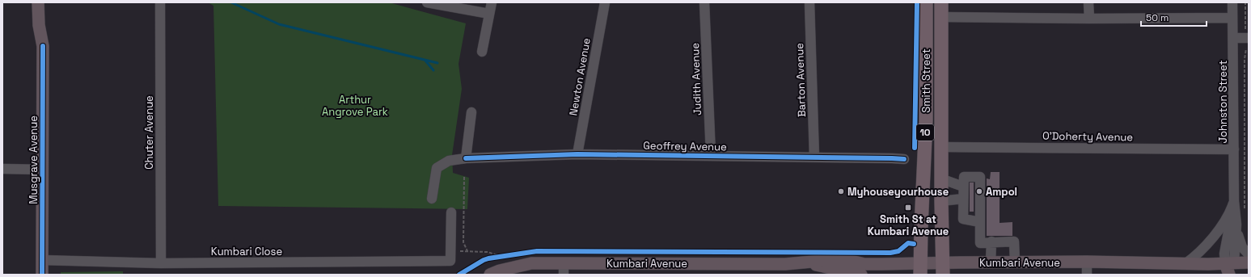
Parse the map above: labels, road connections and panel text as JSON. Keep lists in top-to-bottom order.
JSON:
{
  "streets": {
    "highway": ["Smith Street", "10"],
    "main road": ["Musgrave Avenue", "Kumbari Avenue"],
    "street": [
      "Newton Avenue",
      "Judith Avenue",
      "Barton Avenue",
      "Johnston Street",
      "Chuter Avenue",
      "O'Doherty Avenue",
      "Geoffrey Avenue",
      "Kumbari Close"
    ]
  },
  "crossings": [
    ["Newton Avenue", "Geoffrey Avenue"],
    ["Judith Avenue", "Geoffrey Avenue"],
    ["Barton Avenue", "Geoffrey Avenue"],
    ["Smith Street", "O'Doherty Avenue"],
    ["Smith Street", "Kumbari Avenue"],
    ["Johnston Street", "O'Doherty Avenue"],
    ["Johnston Street", "Kumbari Avenue"],
    ["Chuter Avenue", "Kumbari Close"],
    ["Musgrave Avenue", "Kumbari Close"]
  ],
  "parks": ["Arthur Angrove Park"],
  "places": {
    "other": ["Myhouseyourhouse", "Ampol"],
    "transit": ["Smith St at Kumbari Avenue"]
  },
  "scale_bar": "50 m"
}
